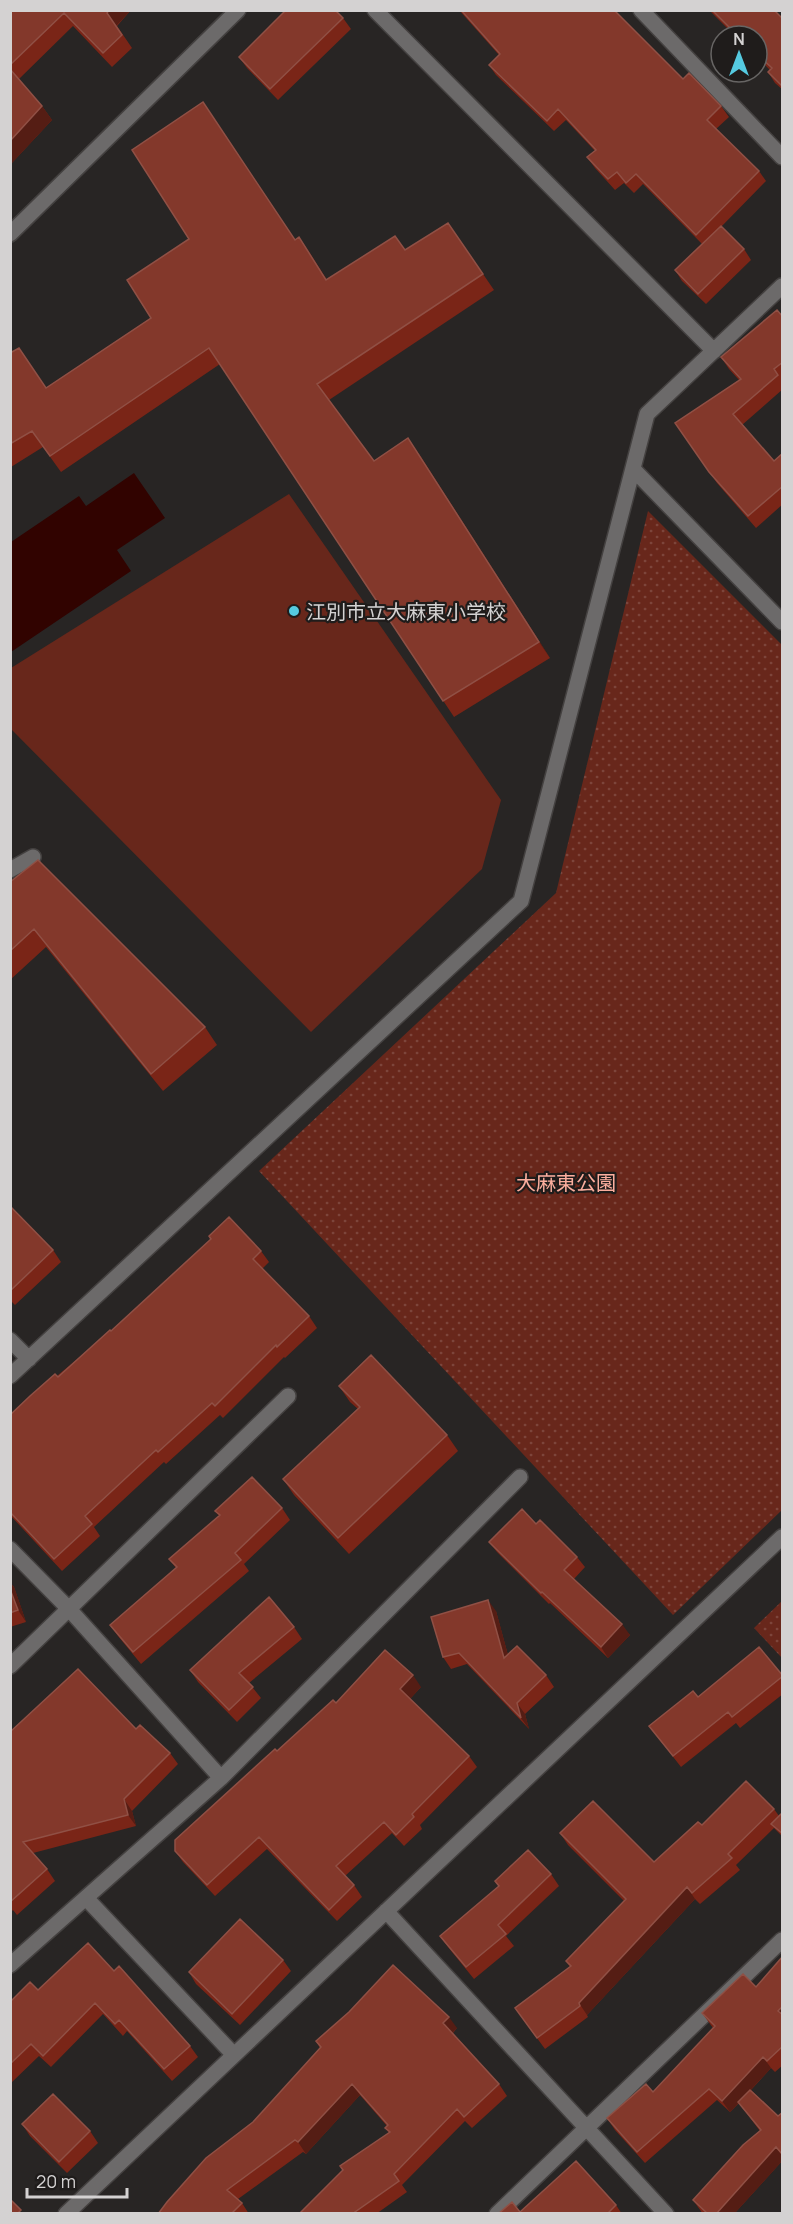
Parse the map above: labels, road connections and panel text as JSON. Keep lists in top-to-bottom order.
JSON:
{
  "parks": ["大麻東公園"],
  "places": ["江別市立大麻東小学校"],
  "scale_bar": "20 m",
  "north": "top"
}
